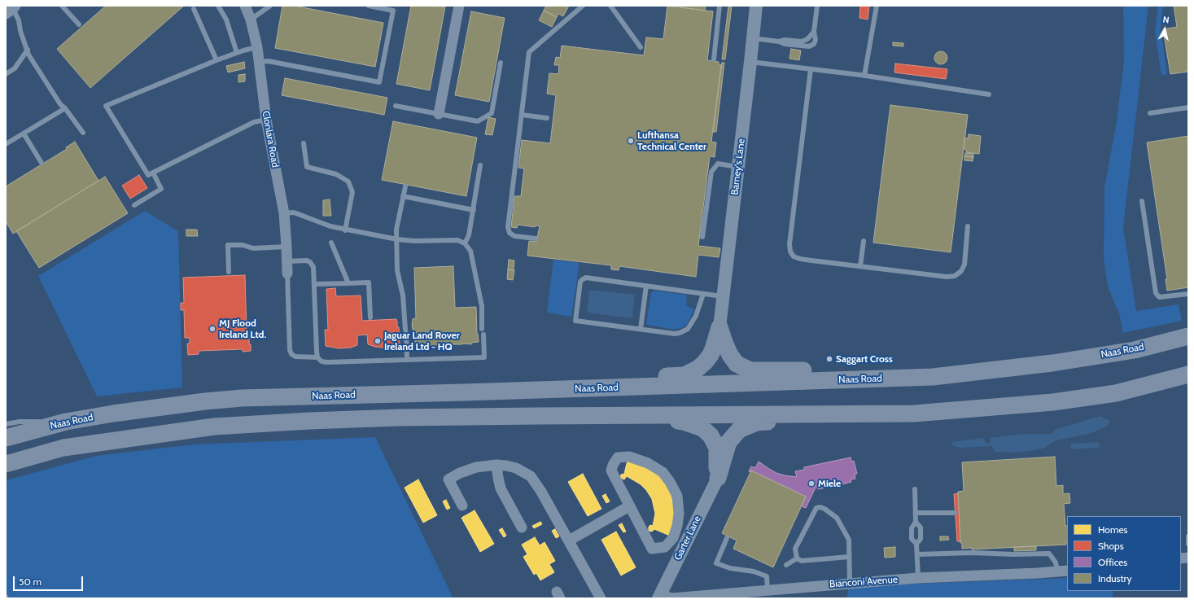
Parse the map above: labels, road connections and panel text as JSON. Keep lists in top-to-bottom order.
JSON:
{
  "streets": {
    "highway": ["Naas Road"],
    "street": [
      "Clonlara Road",
      "Barney's Lane",
      "Garter Lane",
      "Bianconi Avenue"
    ]
  },
  "crossings": [
    ["Garter Lane", "Bianconi Avenue"]
  ],
  "places": [
    "Lufthansa Technical Center",
    "MJ Flood Ireland Ltd.",
    "Jaguar Land Rover Ireland Ltd - HQ",
    "Saggart Cross",
    "Miele"
  ],
  "legend": [
    "Homes",
    "Shops",
    "Offices",
    "Industry"
  ],
  "scale_bar": "50 m",
  "north": "top"
}
